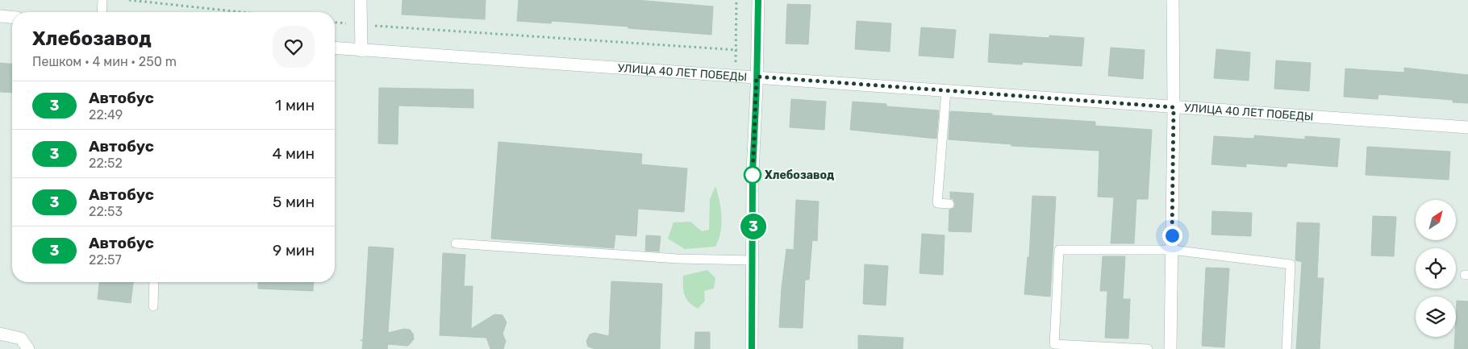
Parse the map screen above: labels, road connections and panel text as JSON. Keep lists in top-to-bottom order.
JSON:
{
  "streets": {
    "street": ["УЛИЦА 40 ЛЕТ ПОБЕДЫ"]
  },
  "places": ["Хлебозавод"],
  "lines": ["bus line 3"],
  "north": "top right",
  "page": {
    "on_map": "3",
    "heading": ["Хлебозавод", "Пешком · 4 мин · 250 m"],
    "list": [
      {
        "mark": "3",
        "name": "Автобус",
        "note": "22:49",
        "value": "1 мин"
      },
      {
        "mark": "3",
        "name": "Автобус",
        "note": "22:52",
        "value": "4 мин"
      },
      {
        "mark": "3",
        "name": "Автобус",
        "note": "22:53",
        "value": "5 мин"
      },
      {
        "mark": "3",
        "name": "Автобус",
        "note": "22:57",
        "value": "9 мин"
      }
    ]
  }
}
